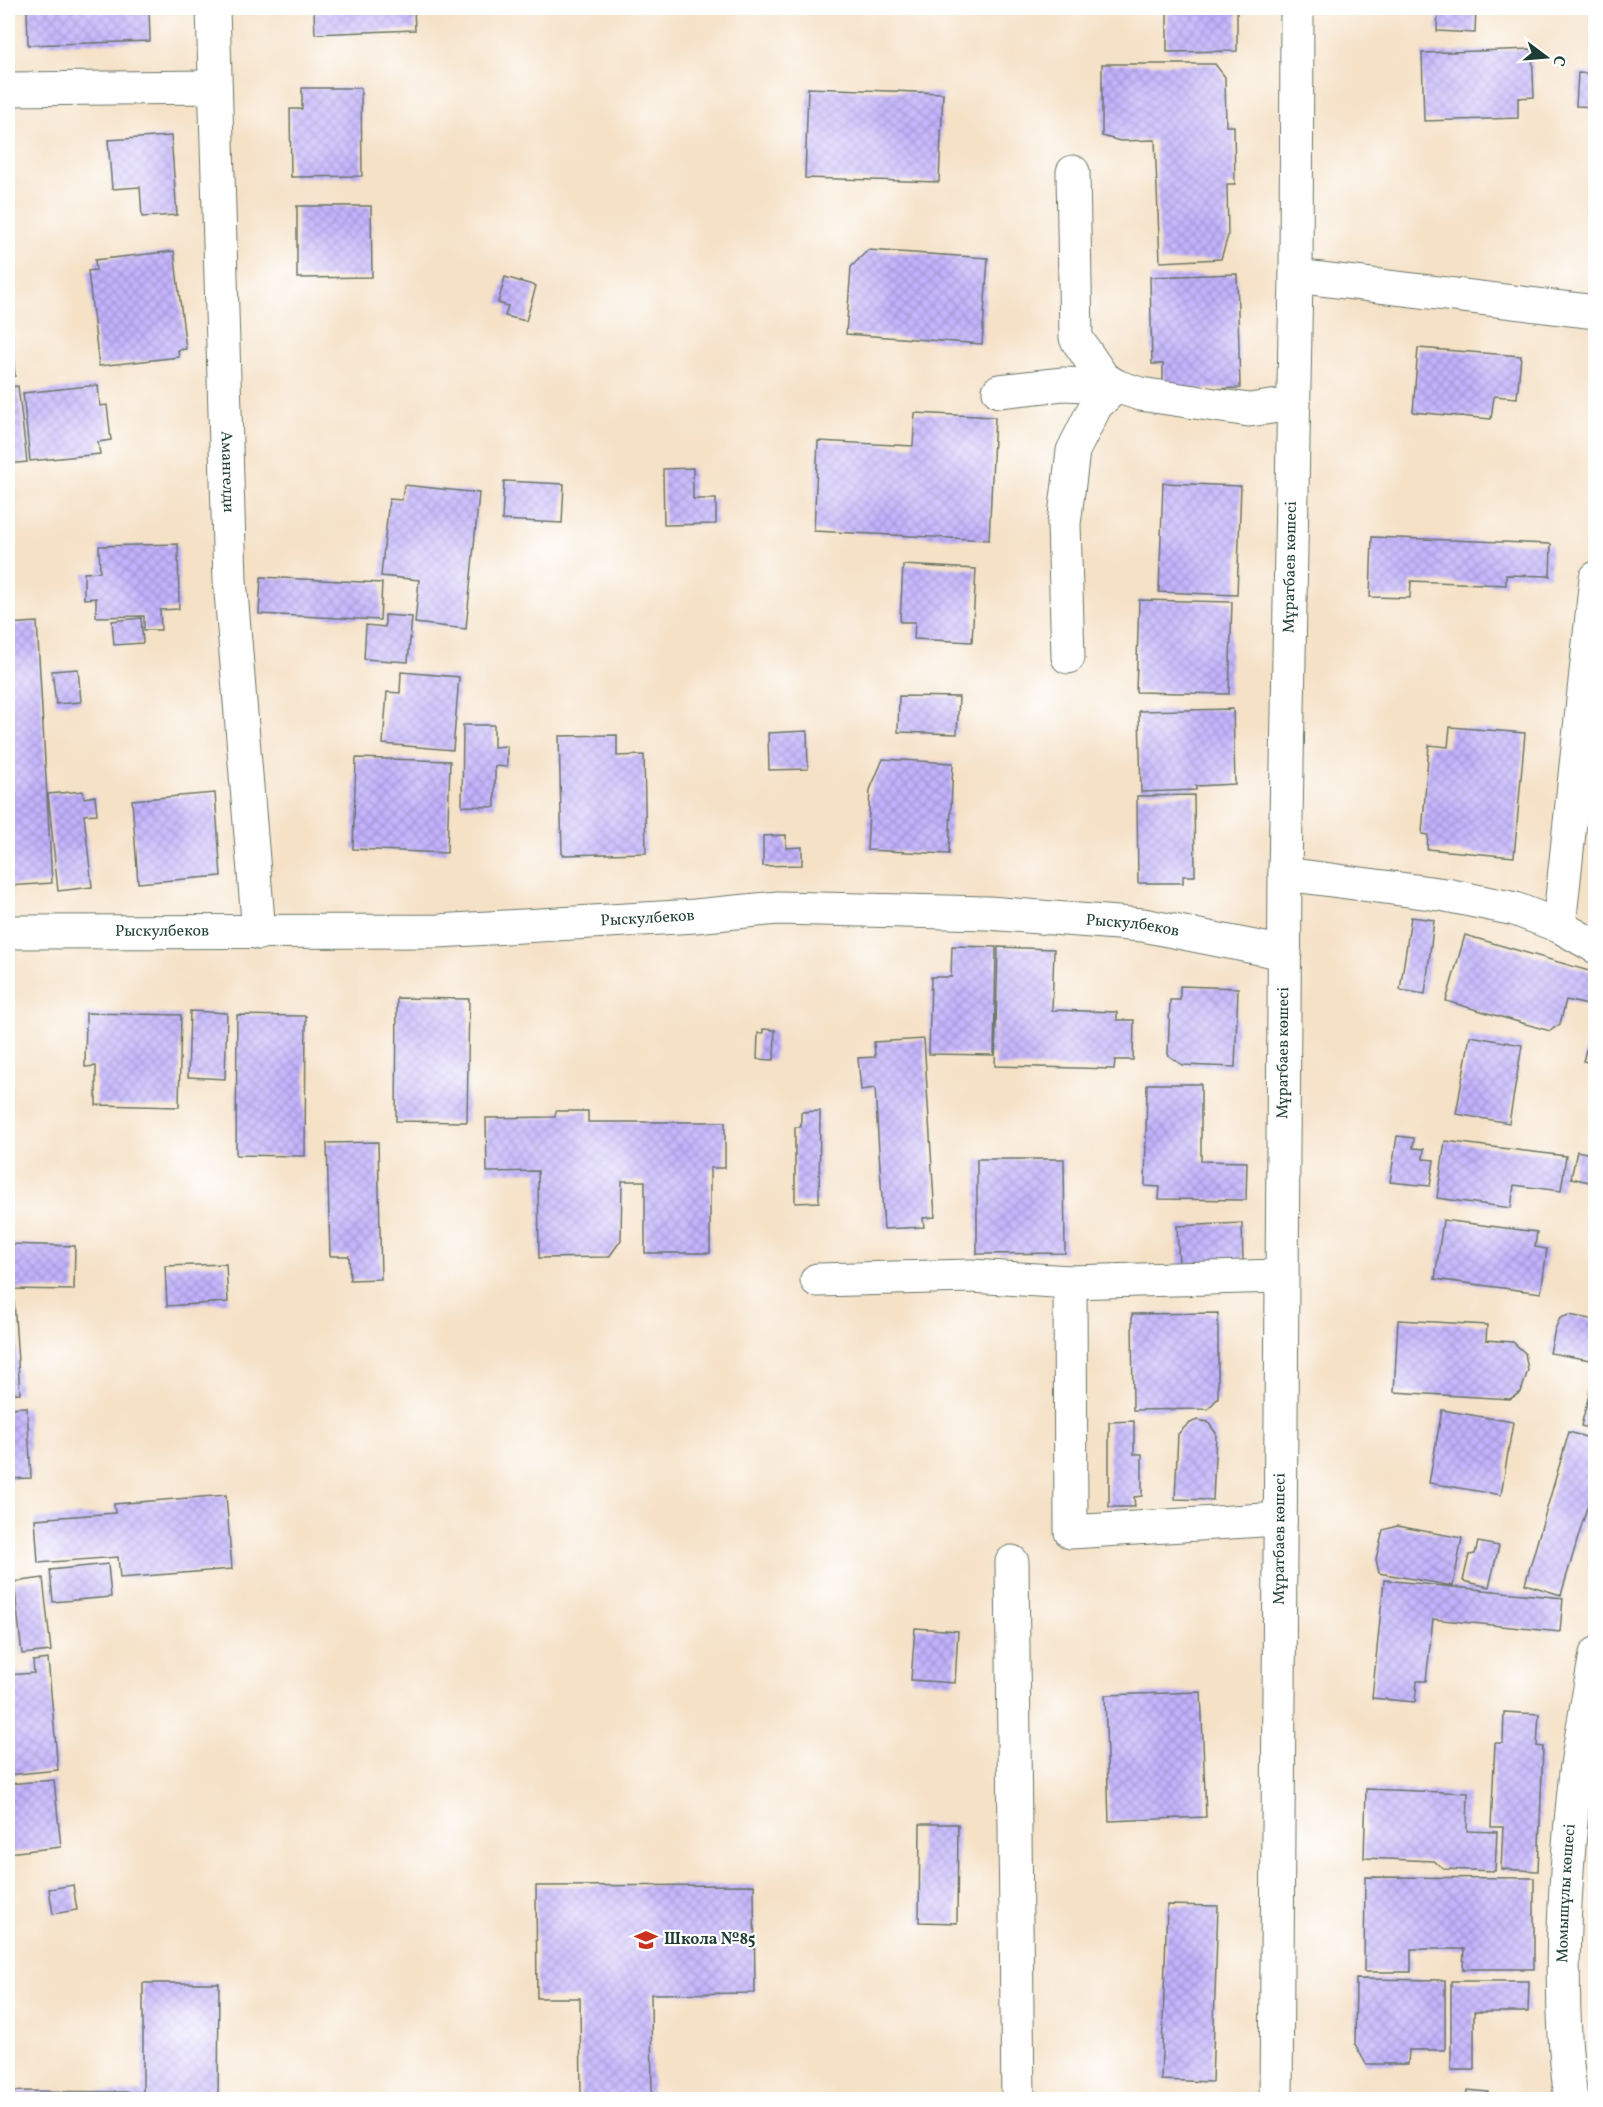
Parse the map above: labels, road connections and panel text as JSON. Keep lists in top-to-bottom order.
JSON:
{
  "streets": {
    "street": [
      "Амангелди",
      "Мұратбаев көшесі",
      "Рыскулбеков",
      "Момышұлы көшесі"
    ]
  },
  "crossings": [
    ["Амангелди", "Рыскулбеков"],
    ["Мұратбаев көшесі", "Рыскулбеков"]
  ],
  "places": {
    "school or university": ["Школа №85"]
  },
  "north": "right"
}
